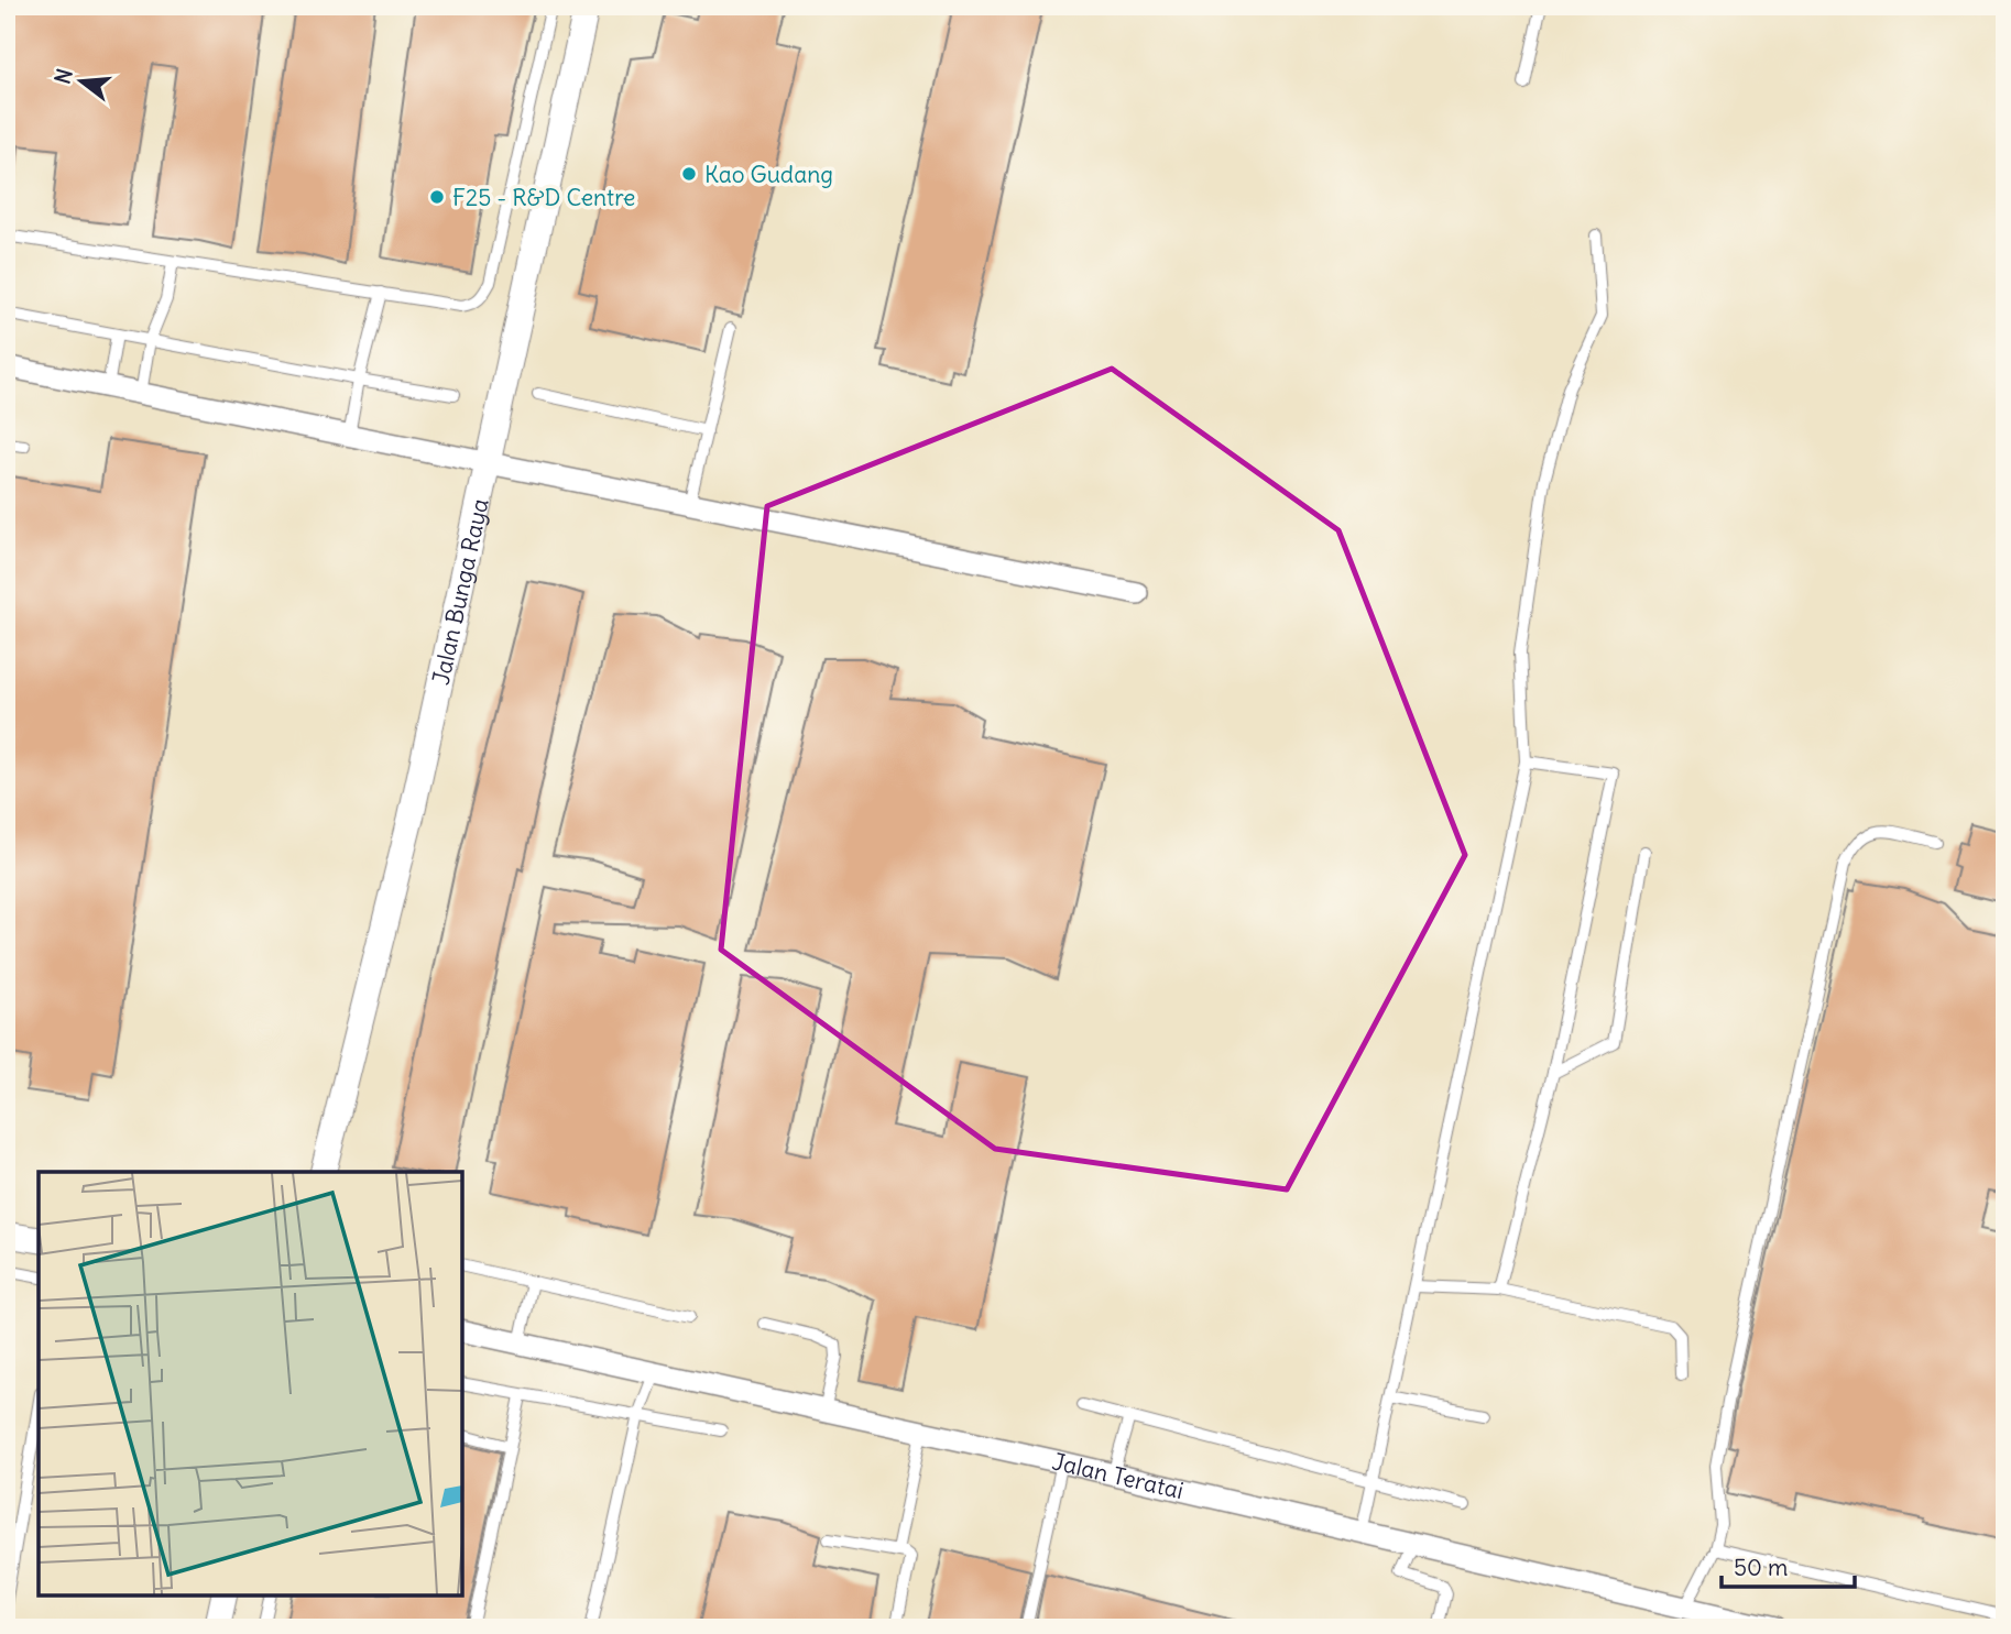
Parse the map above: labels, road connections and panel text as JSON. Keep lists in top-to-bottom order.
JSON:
{
  "streets": {
    "street": ["Jalan Bunga Raya", "Jalan Teratai"]
  },
  "places": ["Kao Gudang", "F25 - R&D Centre"],
  "scale_bar": "50 m",
  "north": "left"
}
